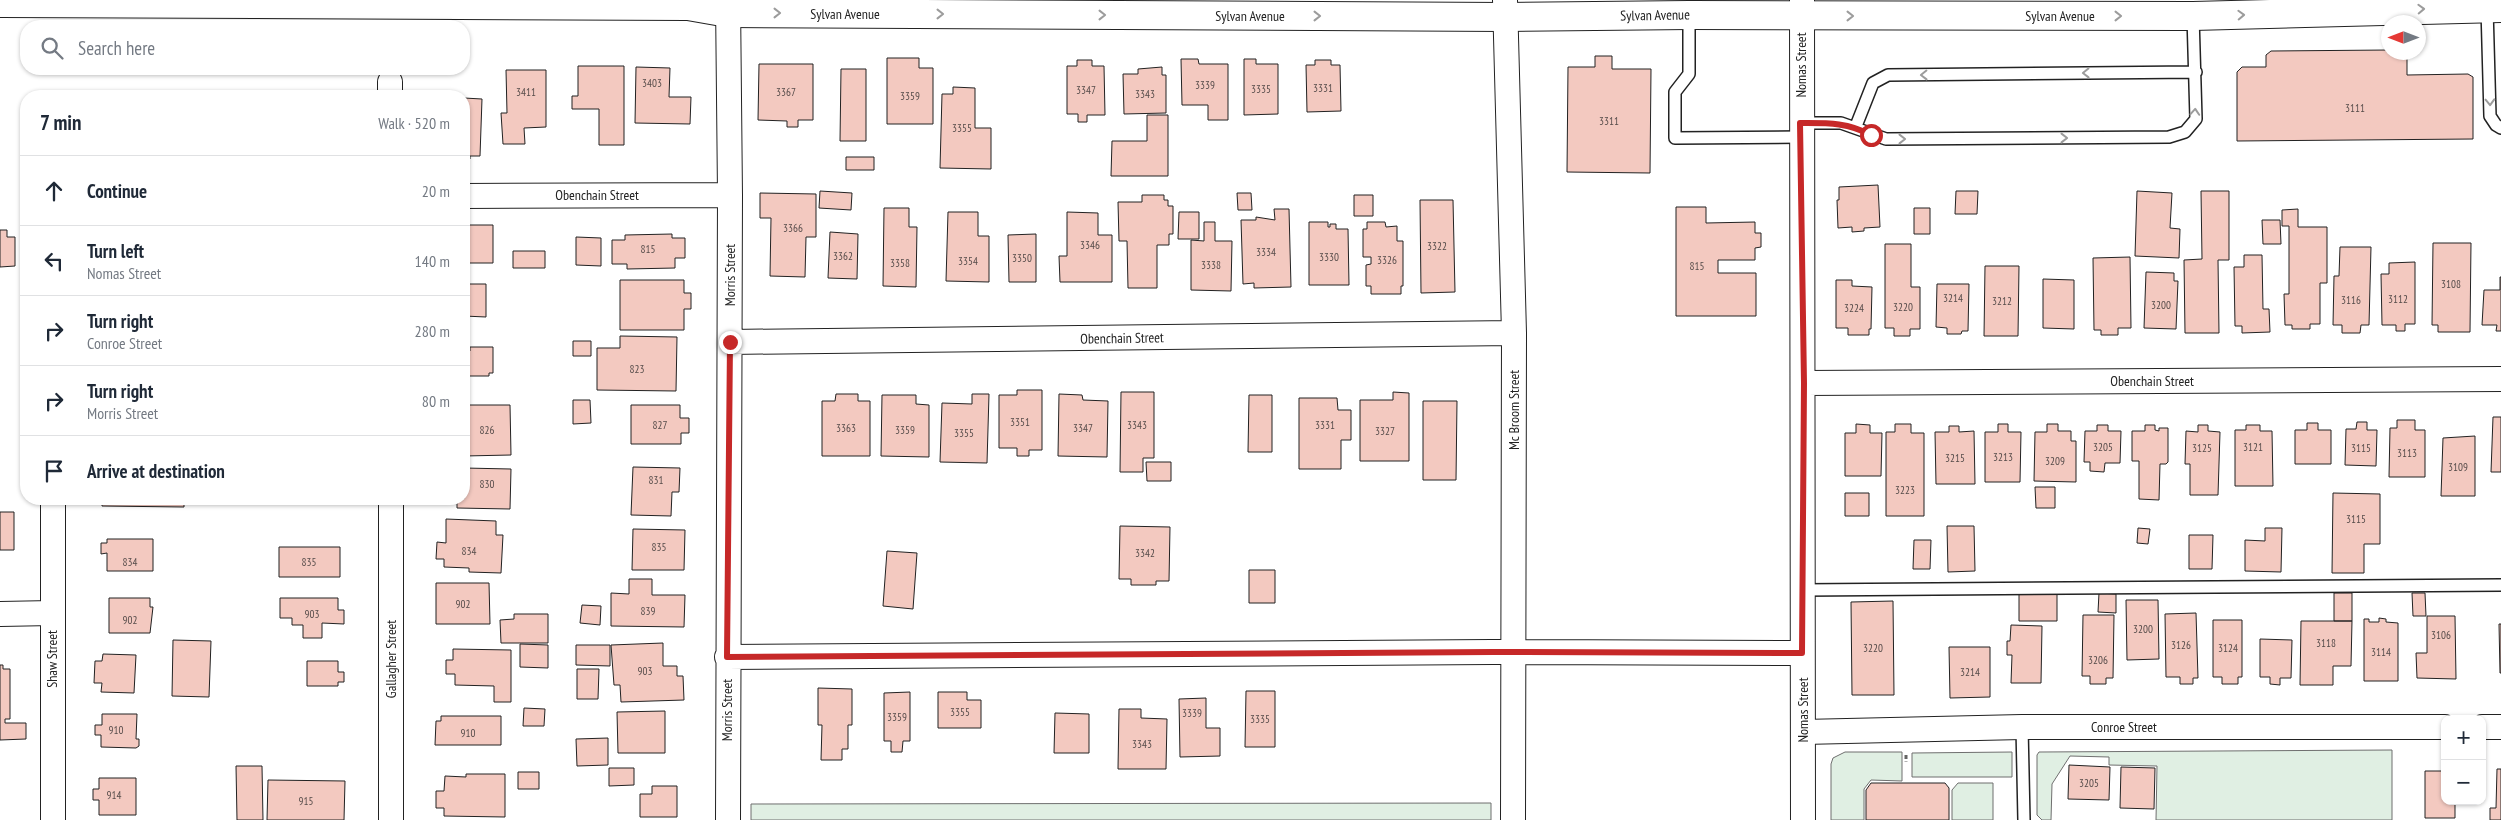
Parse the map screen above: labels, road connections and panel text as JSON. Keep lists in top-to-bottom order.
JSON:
{
  "streets": {
    "main road": ["Sylvan Avenue"],
    "street": [
      "Nomas Street",
      "Obenchain Street",
      "Morris Street",
      "Mc Broom Street",
      "Shaw Street",
      "Gallagher Street",
      "Conroe Street"
    ]
  },
  "crossings": [
    ["Sylvan Avenue", "Nomas Street"],
    ["Sylvan Avenue", "Morris Street"],
    ["Sylvan Avenue", "Mc Broom Street"],
    ["Nomas Street", "Obenchain Street"],
    ["Nomas Street", "Conroe Street"],
    ["Obenchain Street", "Morris Street"],
    ["Obenchain Street", "Mc Broom Street"]
  ],
  "one_way": ["Sylvan Avenue"],
  "house_numbers": [
    "3403",
    "3339",
    "3331",
    "3335",
    "3347",
    "3411",
    "3367",
    "3343",
    "3359",
    "3111",
    "3311",
    "3355",
    "3366",
    "3346",
    "3322",
    "815",
    "3334",
    "3362",
    "3330",
    "3350",
    "3326",
    "3354",
    "3358",
    "3338",
    "815",
    "3108",
    "3214",
    "3112",
    "3116",
    "3212",
    "3200",
    "3220",
    "3224",
    "823",
    "3351",
    "827",
    "3343",
    "3331",
    "3363",
    "3347",
    "826",
    "3359",
    "3327",
    "3355",
    "3205",
    "3121",
    "3125",
    "3115",
    "3113",
    "3213",
    "3215",
    "3209",
    "3109",
    "831",
    "830",
    "3223",
    "3115",
    "835",
    "834",
    "3342",
    "834",
    "835",
    "902",
    "839",
    "903",
    "902",
    "3200",
    "3106",
    "3118",
    "3126",
    "3220",
    "3124",
    "3114",
    "3206",
    "903",
    "3214",
    "3355",
    "3339",
    "3359",
    "3335",
    "910",
    "910",
    "3343",
    "3205",
    "914",
    "915"
  ],
  "north": "left",
  "page": {
    "search": "Search here",
    "heading": ["7 min", "Walk · 520 m"],
    "list": [
      ["Continue", "20 m"],
      ["Turn left", "Nomas Street", "140 m"],
      ["Turn right", "Conroe Street", "280 m"],
      ["Turn right", "Morris Street", "80 m"],
      "Arrive at destination"
    ],
    "map_buttons": ["+", "−"]
  }
}
